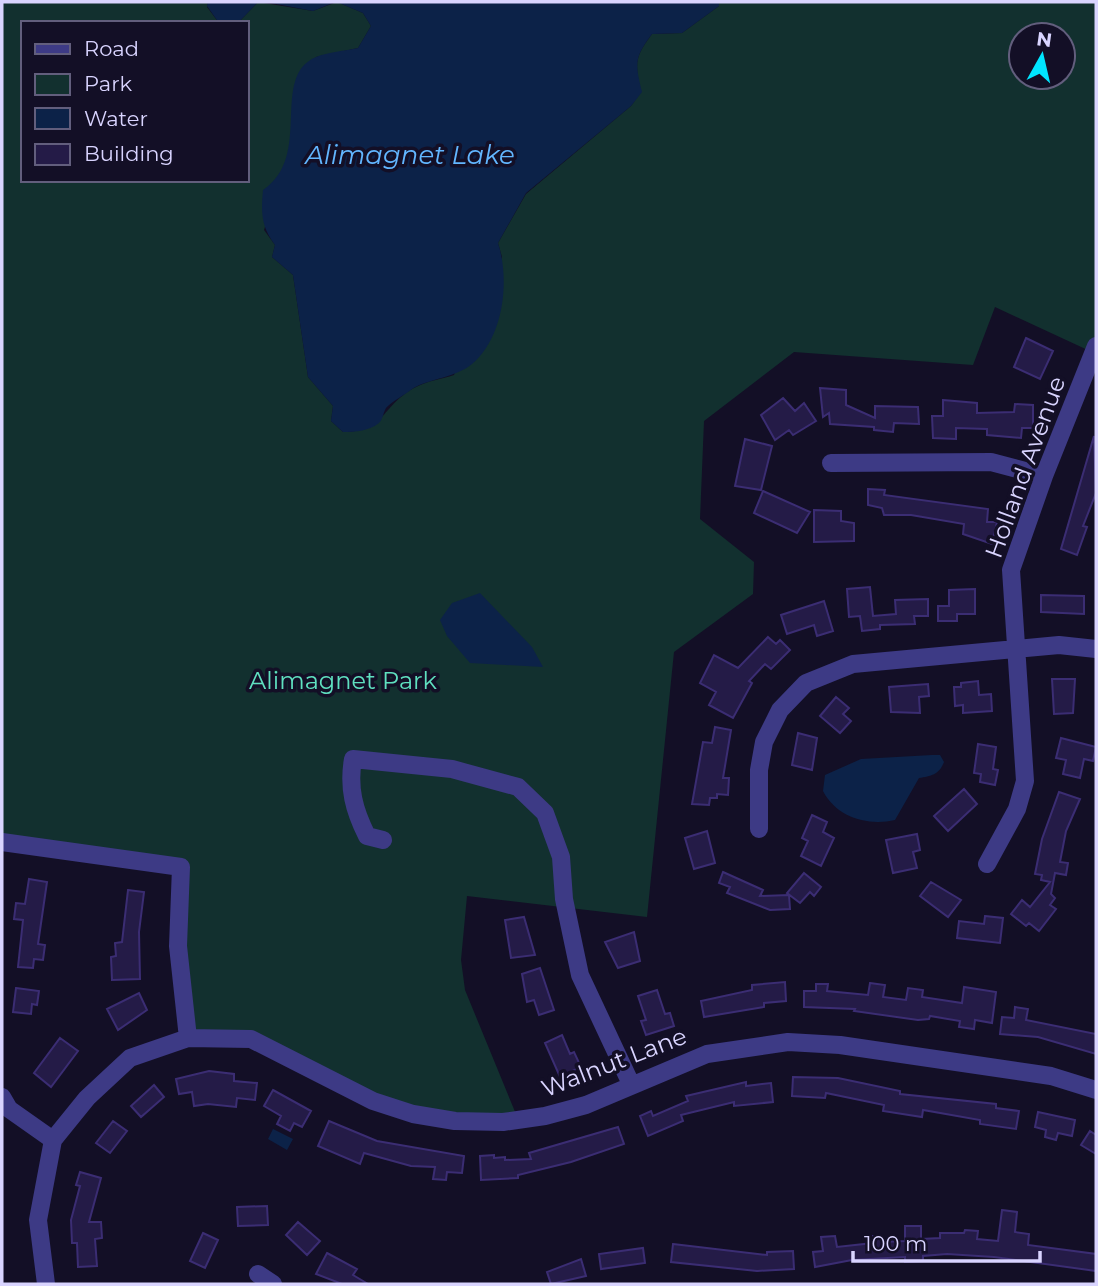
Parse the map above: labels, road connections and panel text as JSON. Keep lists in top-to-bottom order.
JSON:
{
  "streets": {
    "street": ["Holland Avenue", "Walnut Lane"]
  },
  "water": ["Alimagnet Lake"],
  "parks": ["Alimagnet Park"],
  "legend": [
    "Road",
    "Park",
    "Water",
    "Building"
  ],
  "scale_bar": "100 m",
  "north": "top"
}
